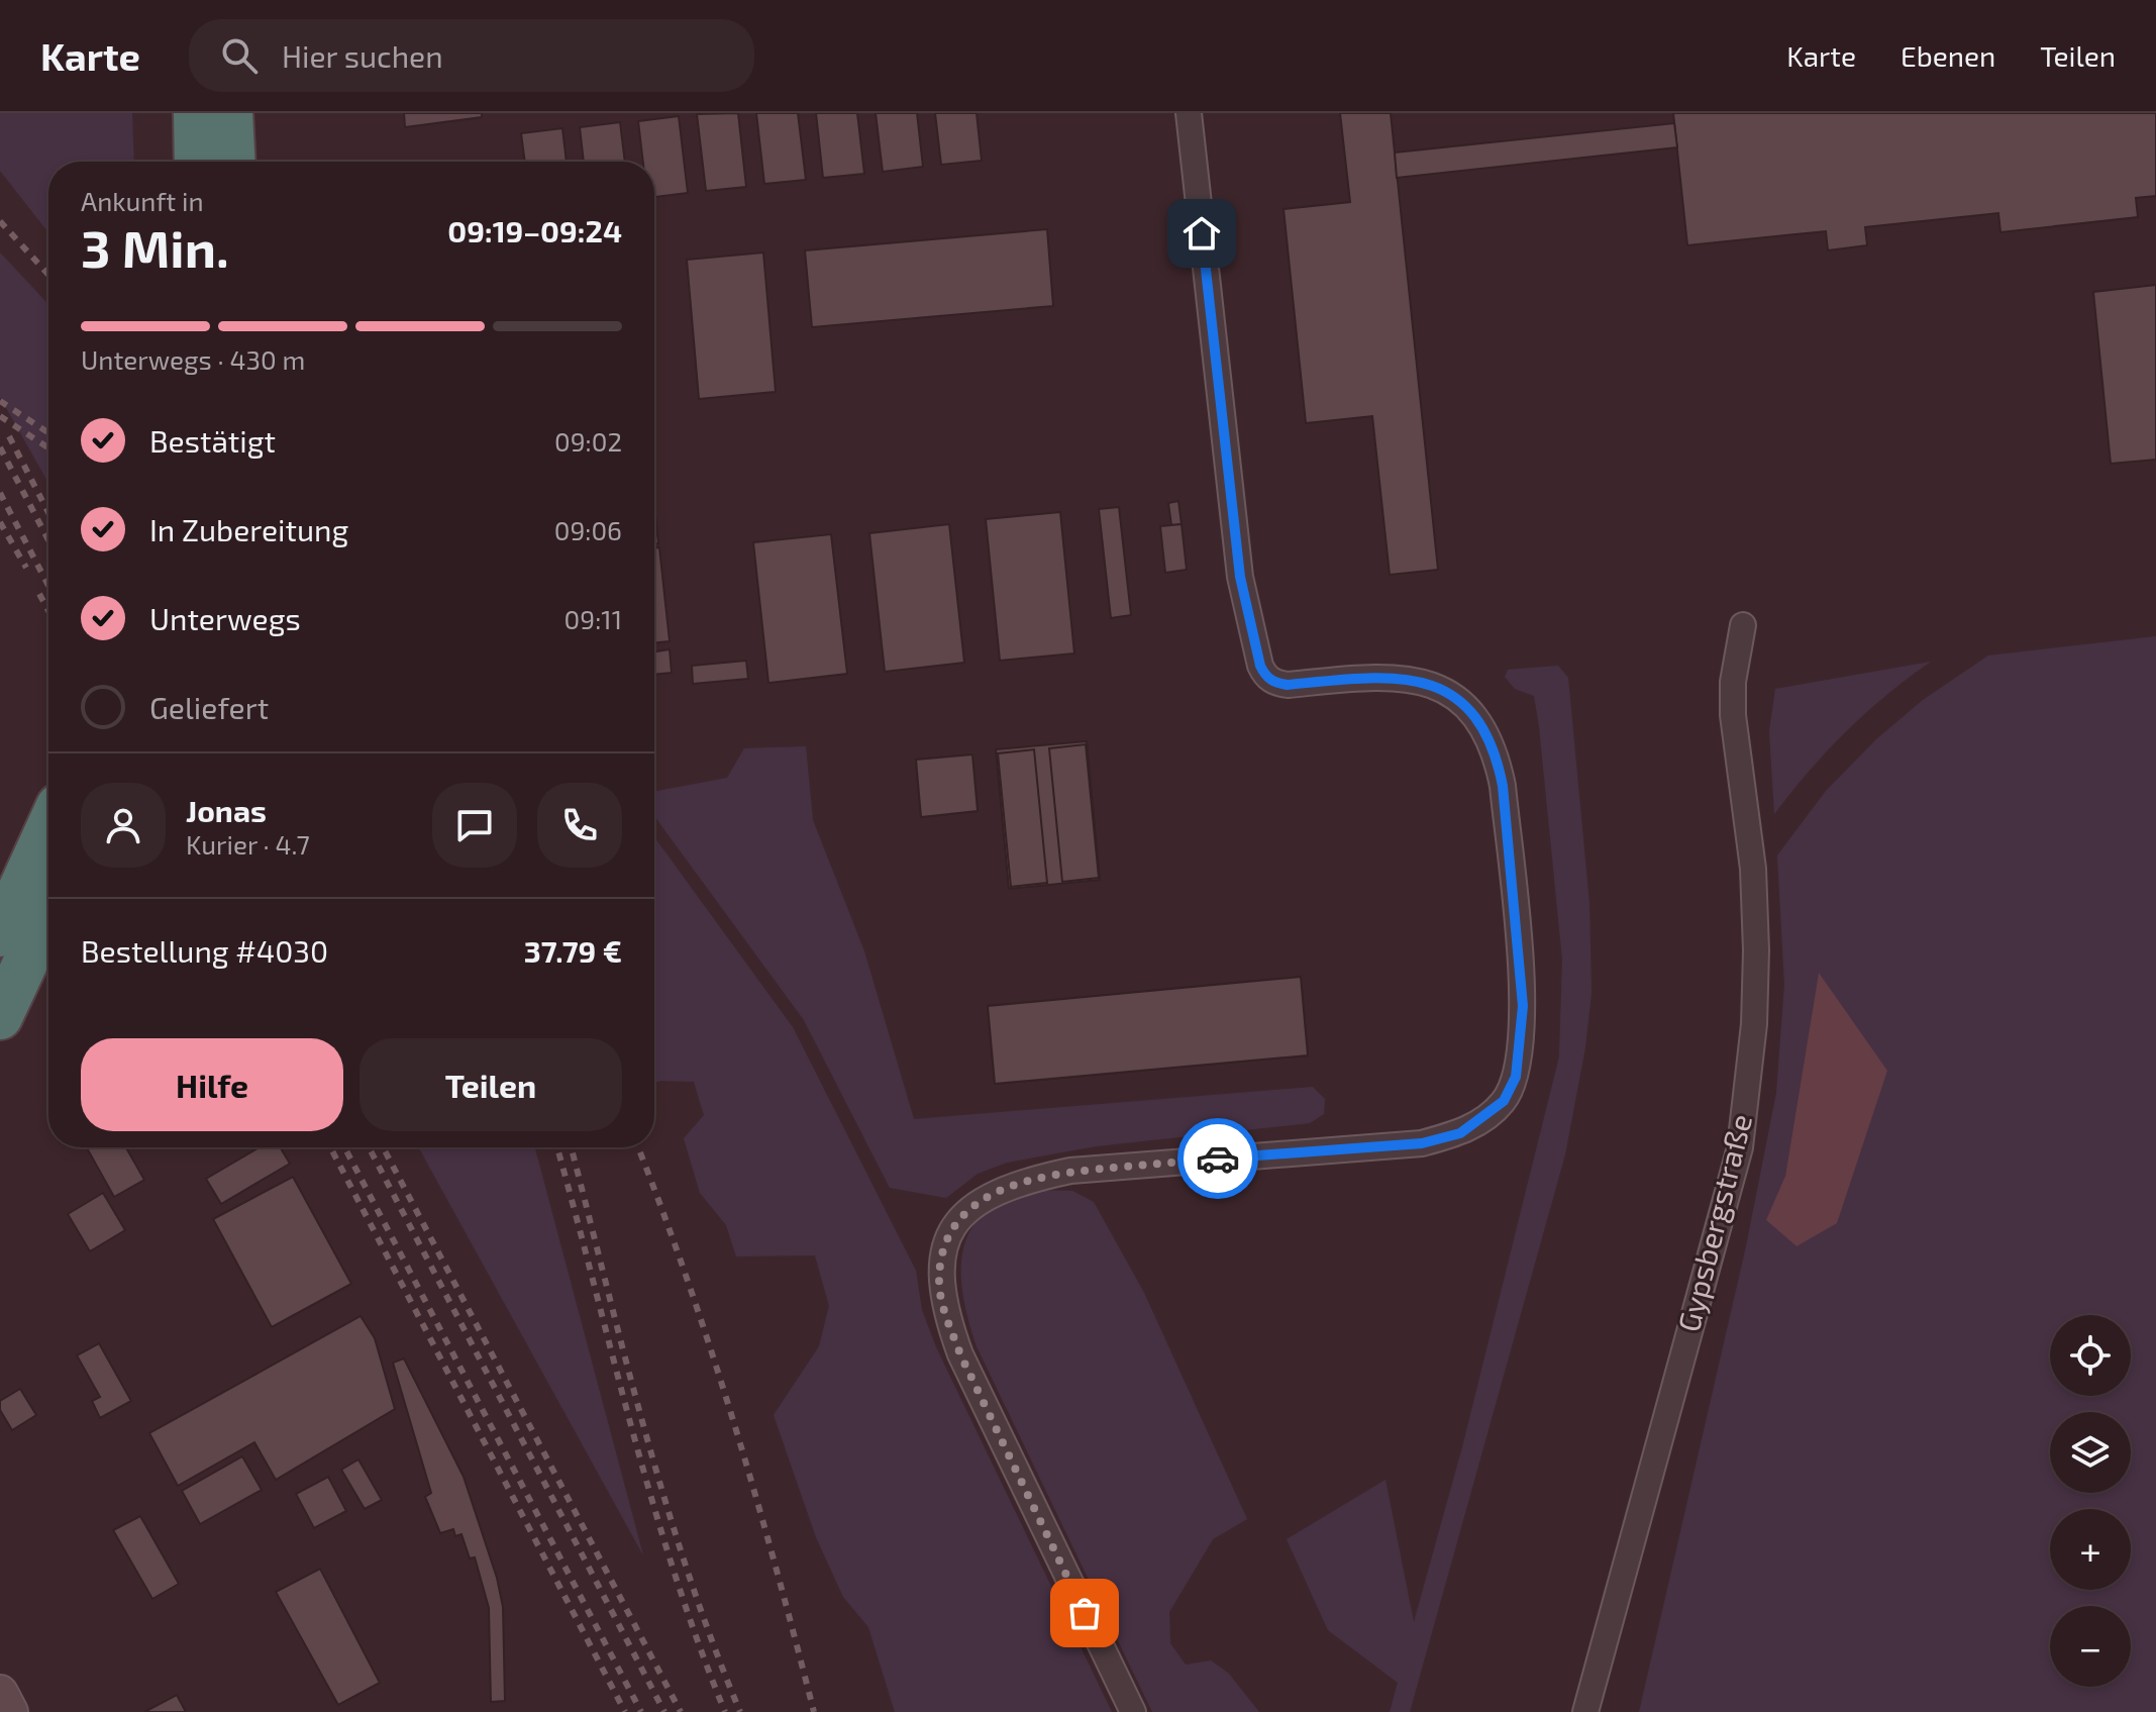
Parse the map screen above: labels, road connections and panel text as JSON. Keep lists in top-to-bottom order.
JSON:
{
  "streets": {
    "street": ["Gypsbergstraße"]
  },
  "page": {
    "header": "Karte",
    "search": "Hier suchen",
    "nav": ["Karte", "Ebenen", "Teilen"],
    "heading": ["3 Min.", "Ankunft in", "09:19–09:24"],
    "panel": [
      "Jonas",
      "Kurier · 4.7",
      "Bestellung #4030",
      "37.79 €"
    ],
    "bar": "Unterwegs · 430 m",
    "list": [
      ["Bestätigt", "09:02"],
      ["In Zubereitung", "09:06"],
      ["Unterwegs", "09:11"],
      "Geliefert"
    ],
    "buttons": ["Hilfe", "Teilen"],
    "map_buttons": ["+", "−"]
  }
}
